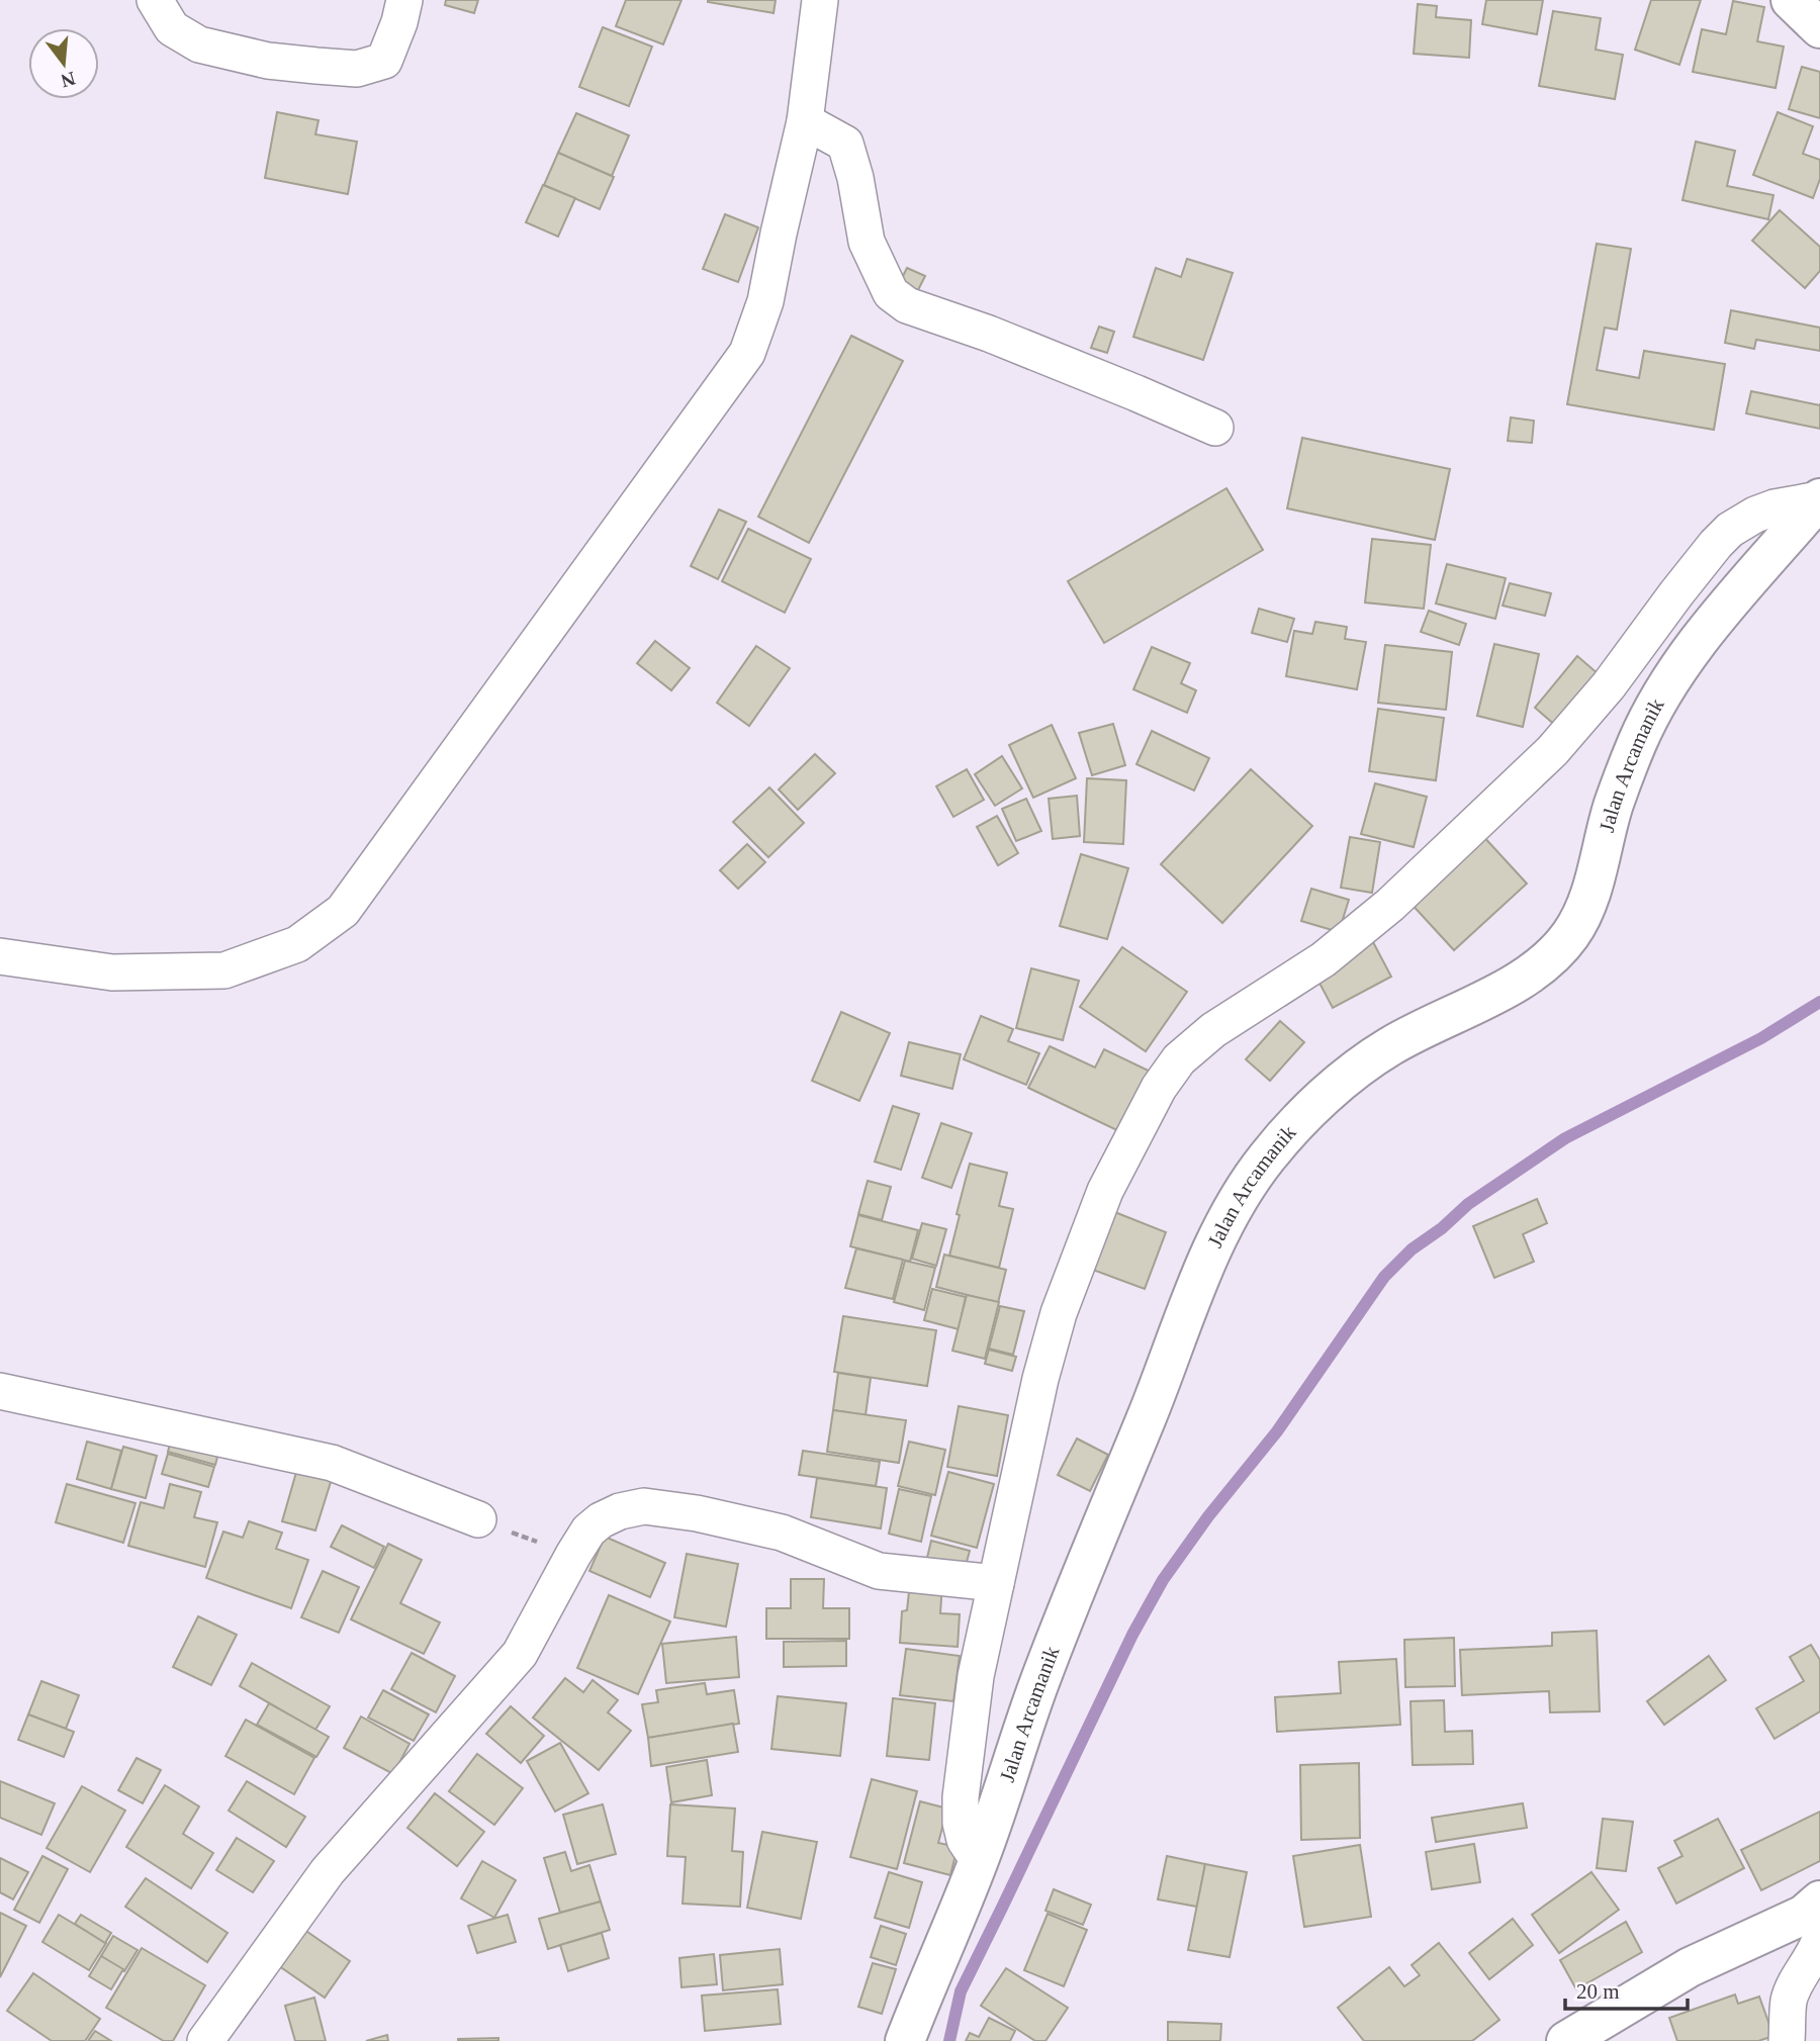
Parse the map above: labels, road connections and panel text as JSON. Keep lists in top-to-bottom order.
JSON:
{
  "streets": {
    "street": ["Jalan Arcamanik"]
  },
  "scale_bar": "20 m",
  "north": "bottom"
}
